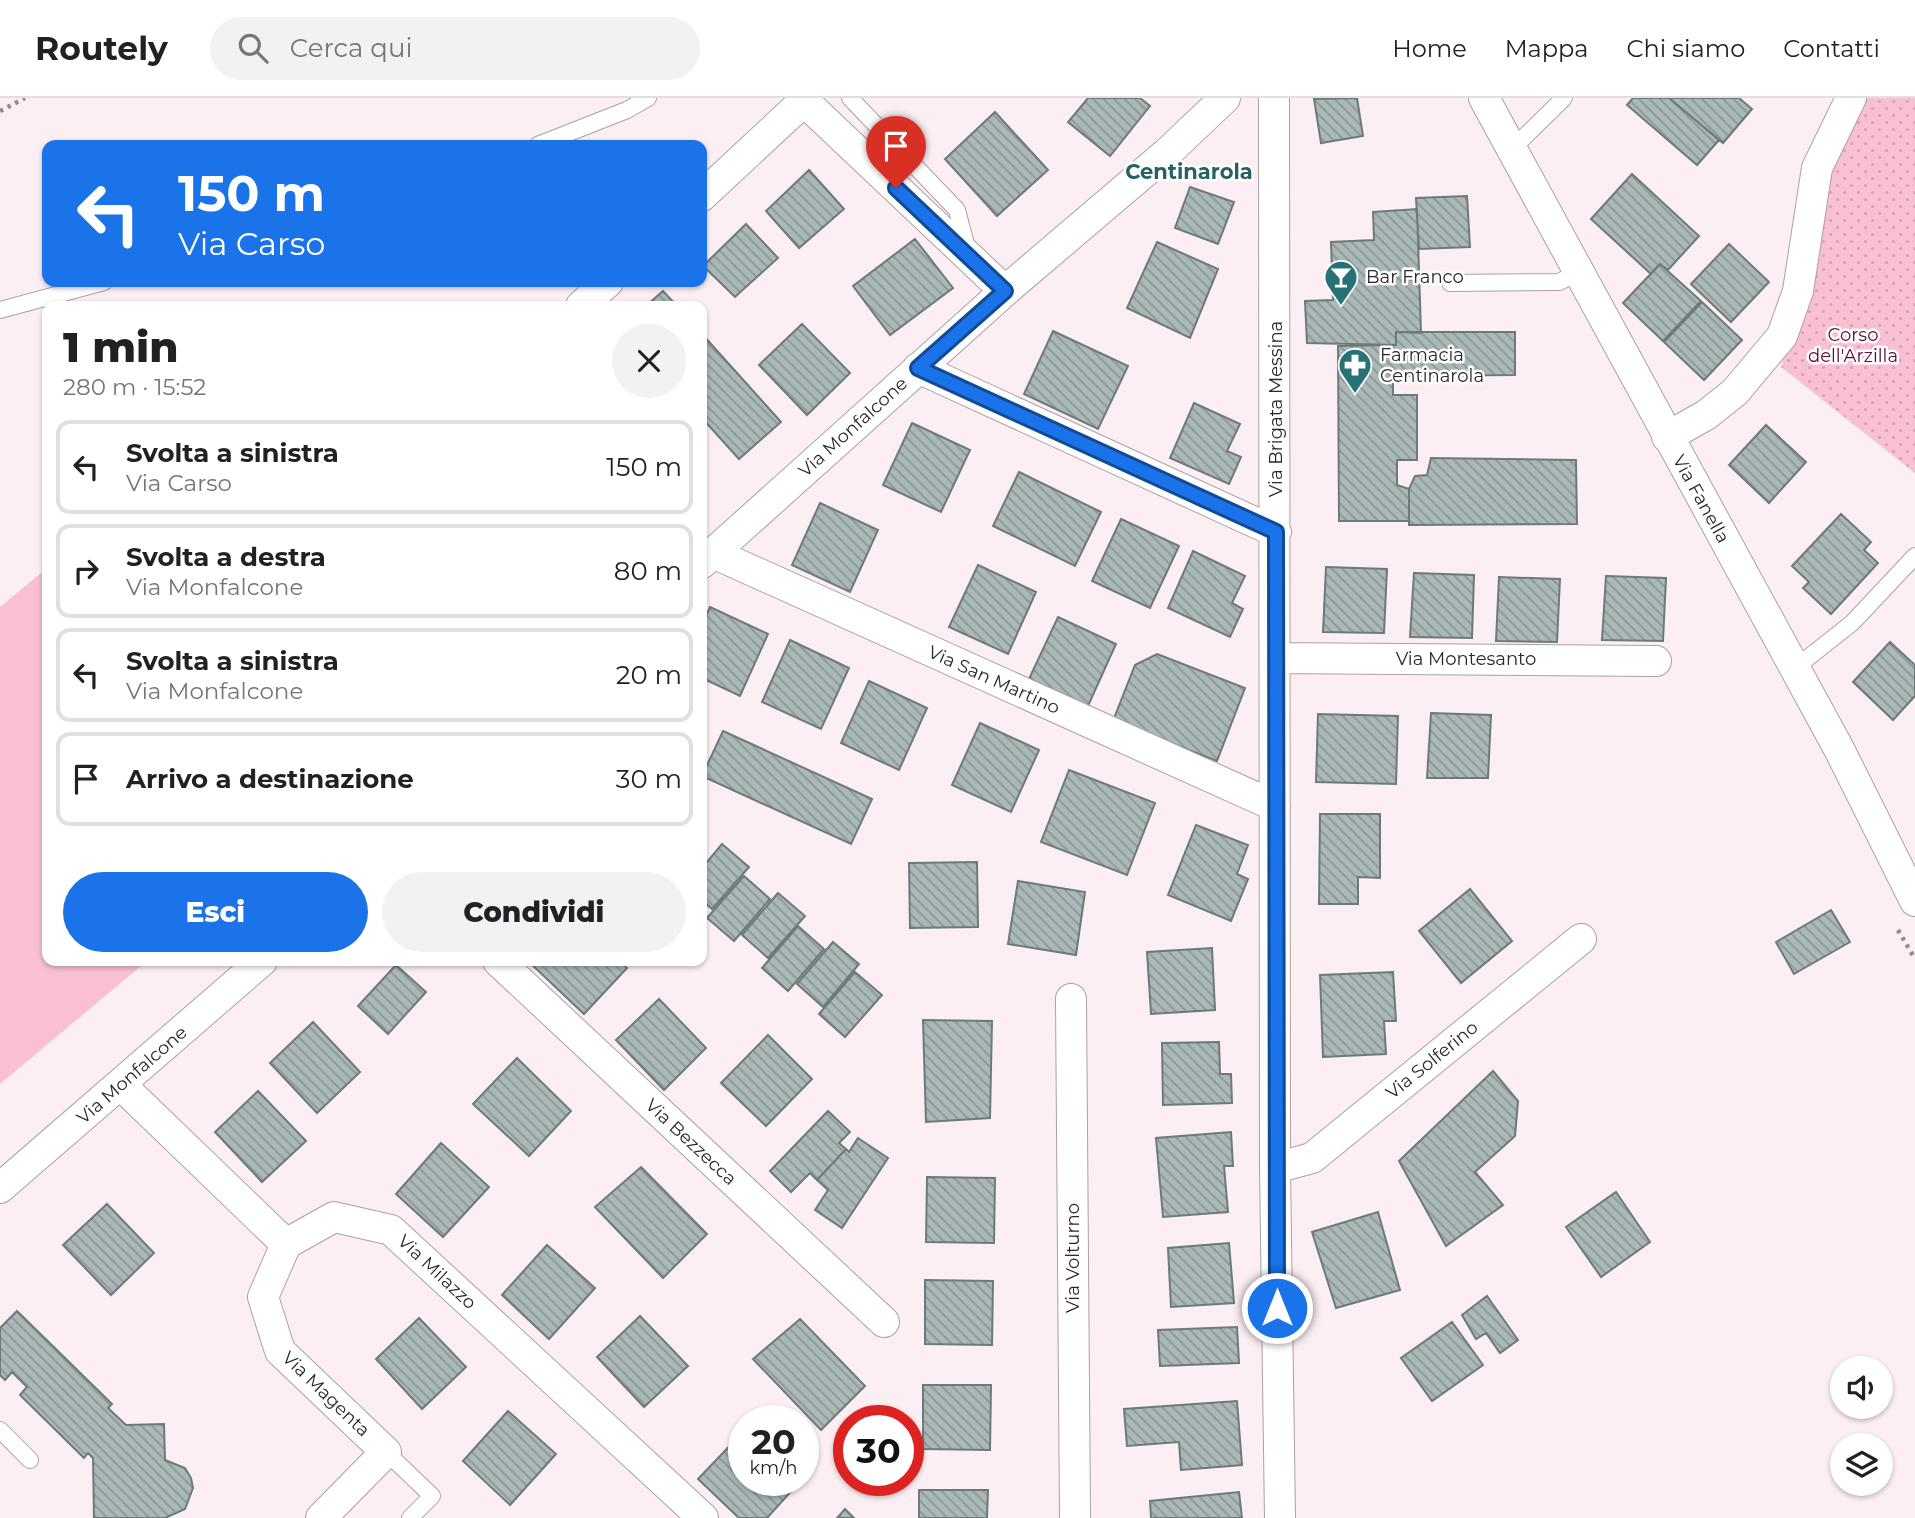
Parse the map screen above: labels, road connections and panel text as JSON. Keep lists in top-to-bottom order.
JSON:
{
  "streets": {
    "street": [
      "Via Brigata Messina",
      "Via Monfalcone",
      "Via Fanella",
      "Via Montesanto",
      "Via San Martino",
      "Via Solferino",
      "Via Bezzecca",
      "Via Volturno",
      "Via Milazzo",
      "Via Magenta"
    ]
  },
  "crossings": [
    ["Via Brigata Messina", "Via Montesanto"],
    ["Via Brigata Messina", "Via San Martino"],
    ["Via Brigata Messina", "Via Solferino"],
    ["Via Monfalcone", "Via San Martino"],
    ["Via Milazzo", "Via Magenta"]
  ],
  "districts": ["Centinarola"],
  "parks": ["Corso dell'Arzilla"],
  "places": {
    "bar": ["Bar Franco"],
    "pharmacy": ["Farmacia Centinarola"]
  },
  "page": {
    "header": "Routely",
    "search": "Cerca qui",
    "nav": [
      "Home",
      "Mappa",
      "Chi siamo",
      "Contatti"
    ],
    "turn": ["150 m", "Via Carso"],
    "heading": ["1 min", "280 m · 15:52"],
    "list": [
      {
        "name": "Svolta a sinistra",
        "note": "Via Carso",
        "value": "150 m"
      },
      {
        "name": "Svolta a destra",
        "note": "Via Monfalcone",
        "value": "80 m"
      },
      {
        "name": "Svolta a sinistra",
        "note": "Via Monfalcone",
        "value": "20 m"
      },
      {
        "name": "Arrivo a destinazione",
        "value": "30 m"
      }
    ],
    "buttons": ["Esci", "Condividi"],
    "speed": "20 km/h",
    "limit": "30"
  }
}
